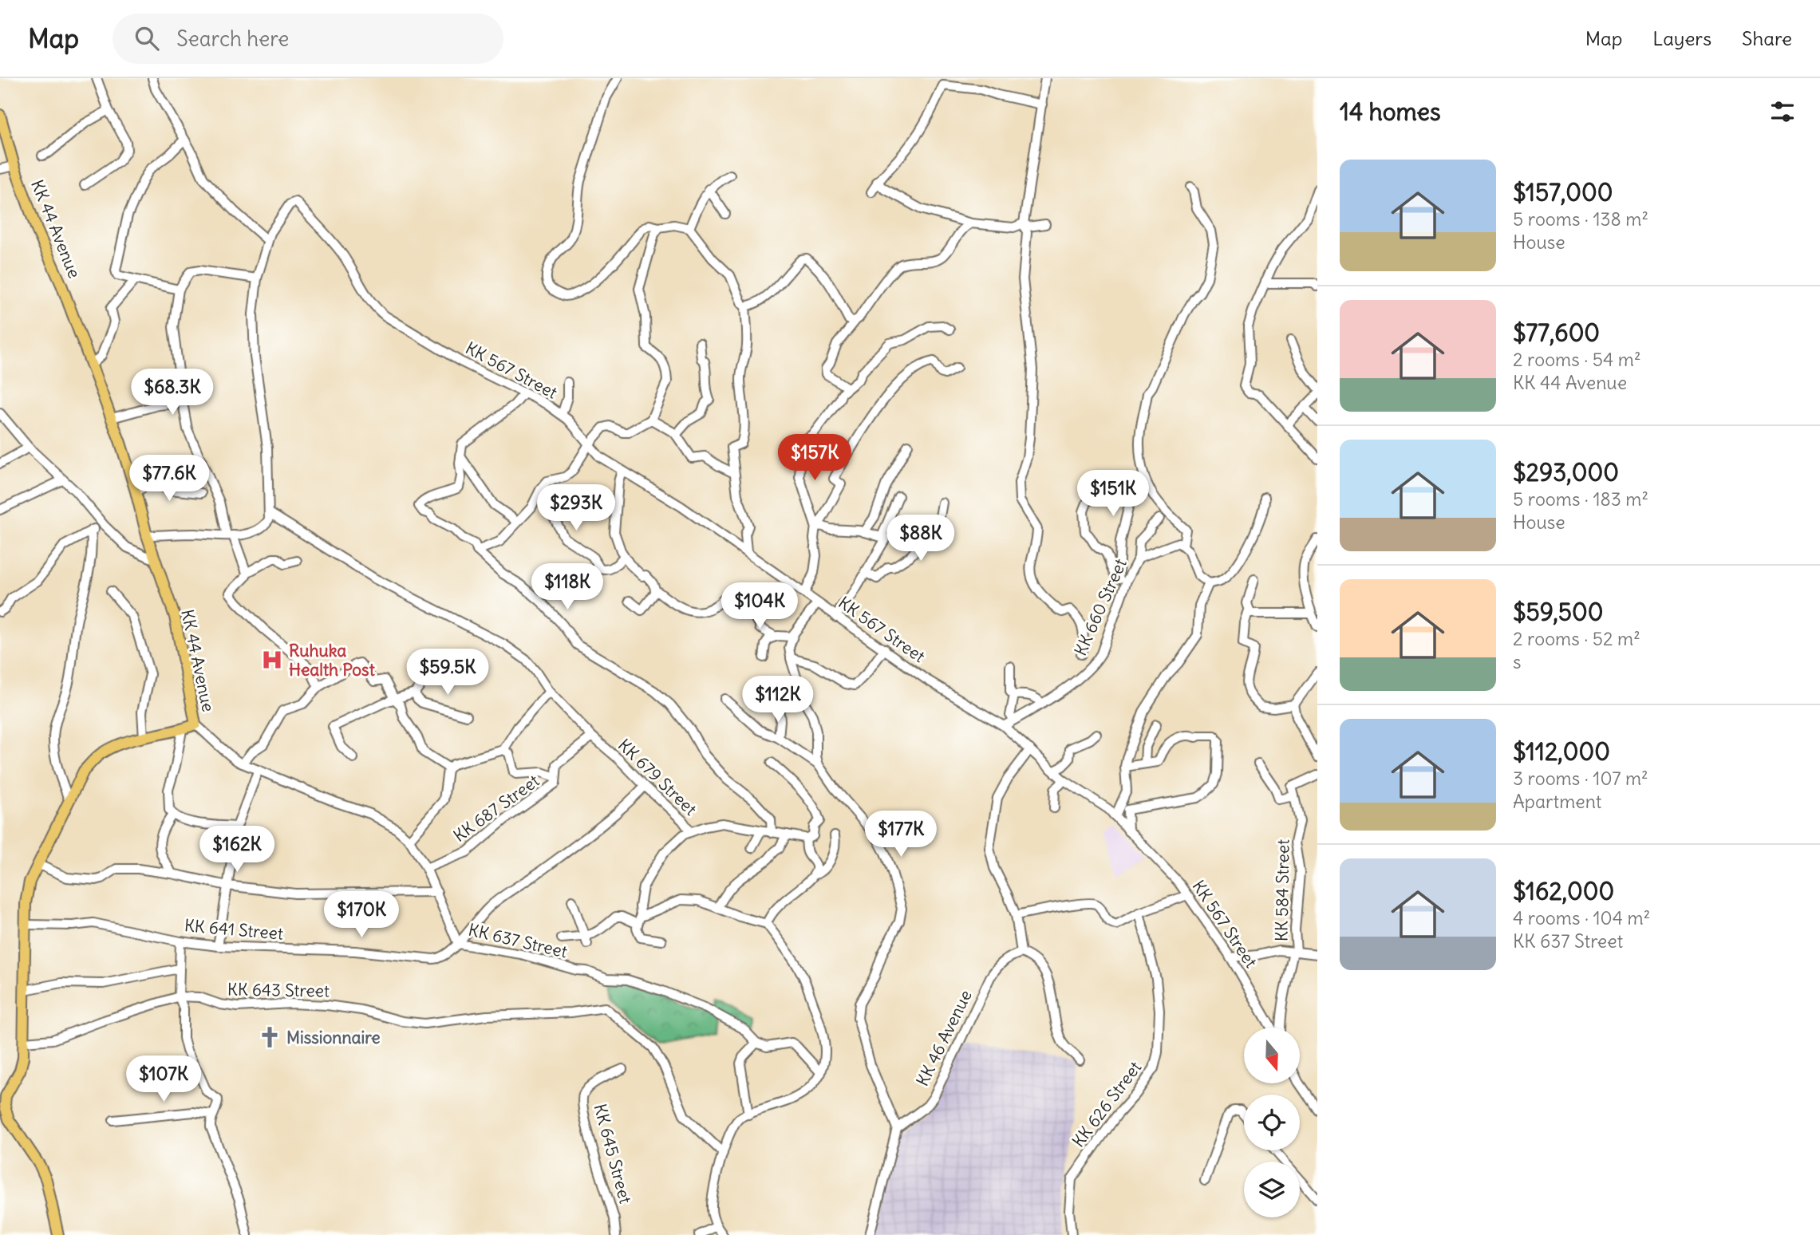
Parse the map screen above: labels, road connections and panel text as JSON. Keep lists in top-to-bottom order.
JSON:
{
  "streets": {
    "main road": ["KK 44 Avenue"],
    "street": [
      "KK 567 Street",
      "KK 660 Street",
      "KK 679 Street",
      "KK 687 Street",
      "KK 584 Street",
      "KK 641 Street",
      "KK 637 Street",
      "KK 643 Street",
      "KK 46 Avenue",
      "KK 626 Street",
      "KK 645 Street"
    ]
  },
  "crossings": [
    ["KK 44 Avenue", "KK 641 Street"],
    ["KK 44 Avenue", "KK 637 Street"],
    ["KK 44 Avenue", "KK 643 Street"],
    ["KK 567 Street", "KK 660 Street"],
    ["KK 679 Street", "KK 687 Street"],
    ["KK 679 Street", "KK 641 Street"],
    ["KK 687 Street", "KK 637 Street"],
    ["KK 641 Street", "KK 637 Street"]
  ],
  "places": {
    "hospital": ["Ruhuka Health Post"],
    "church": ["Missionnaire"]
  },
  "north": "bottom",
  "page": {
    "header": "Map",
    "search": "Search here",
    "nav": ["Map", "Layers", "Share"],
    "heading": "14 homes",
    "list": [
      {
        "name": "$157,000",
        "note": "5 rooms · 138 m² · House"
      },
      {
        "name": "$77,600",
        "note": "2 rooms · 54 m² · KK 44 Avenue"
      },
      {
        "name": "$293,000",
        "note": "5 rooms · 183 m² · House"
      },
      {
        "name": "$59,500",
        "note": "2 rooms · 52 m² · s"
      },
      {
        "name": "$112,000",
        "note": "3 rooms · 107 m² · Apartment"
      },
      {
        "name": "$162,000",
        "note": "4 rooms · 104 m² · KK 637 Street"
      }
    ],
    "price": [
      "$68.3K",
      "$157K",
      "$77.6K",
      "$151K",
      "$293K",
      "$88K",
      "$118K",
      "$104K",
      "$59.5K",
      "$112K",
      "$177K",
      "$162K",
      "$170K",
      "$107K"
    ]
  }
}
